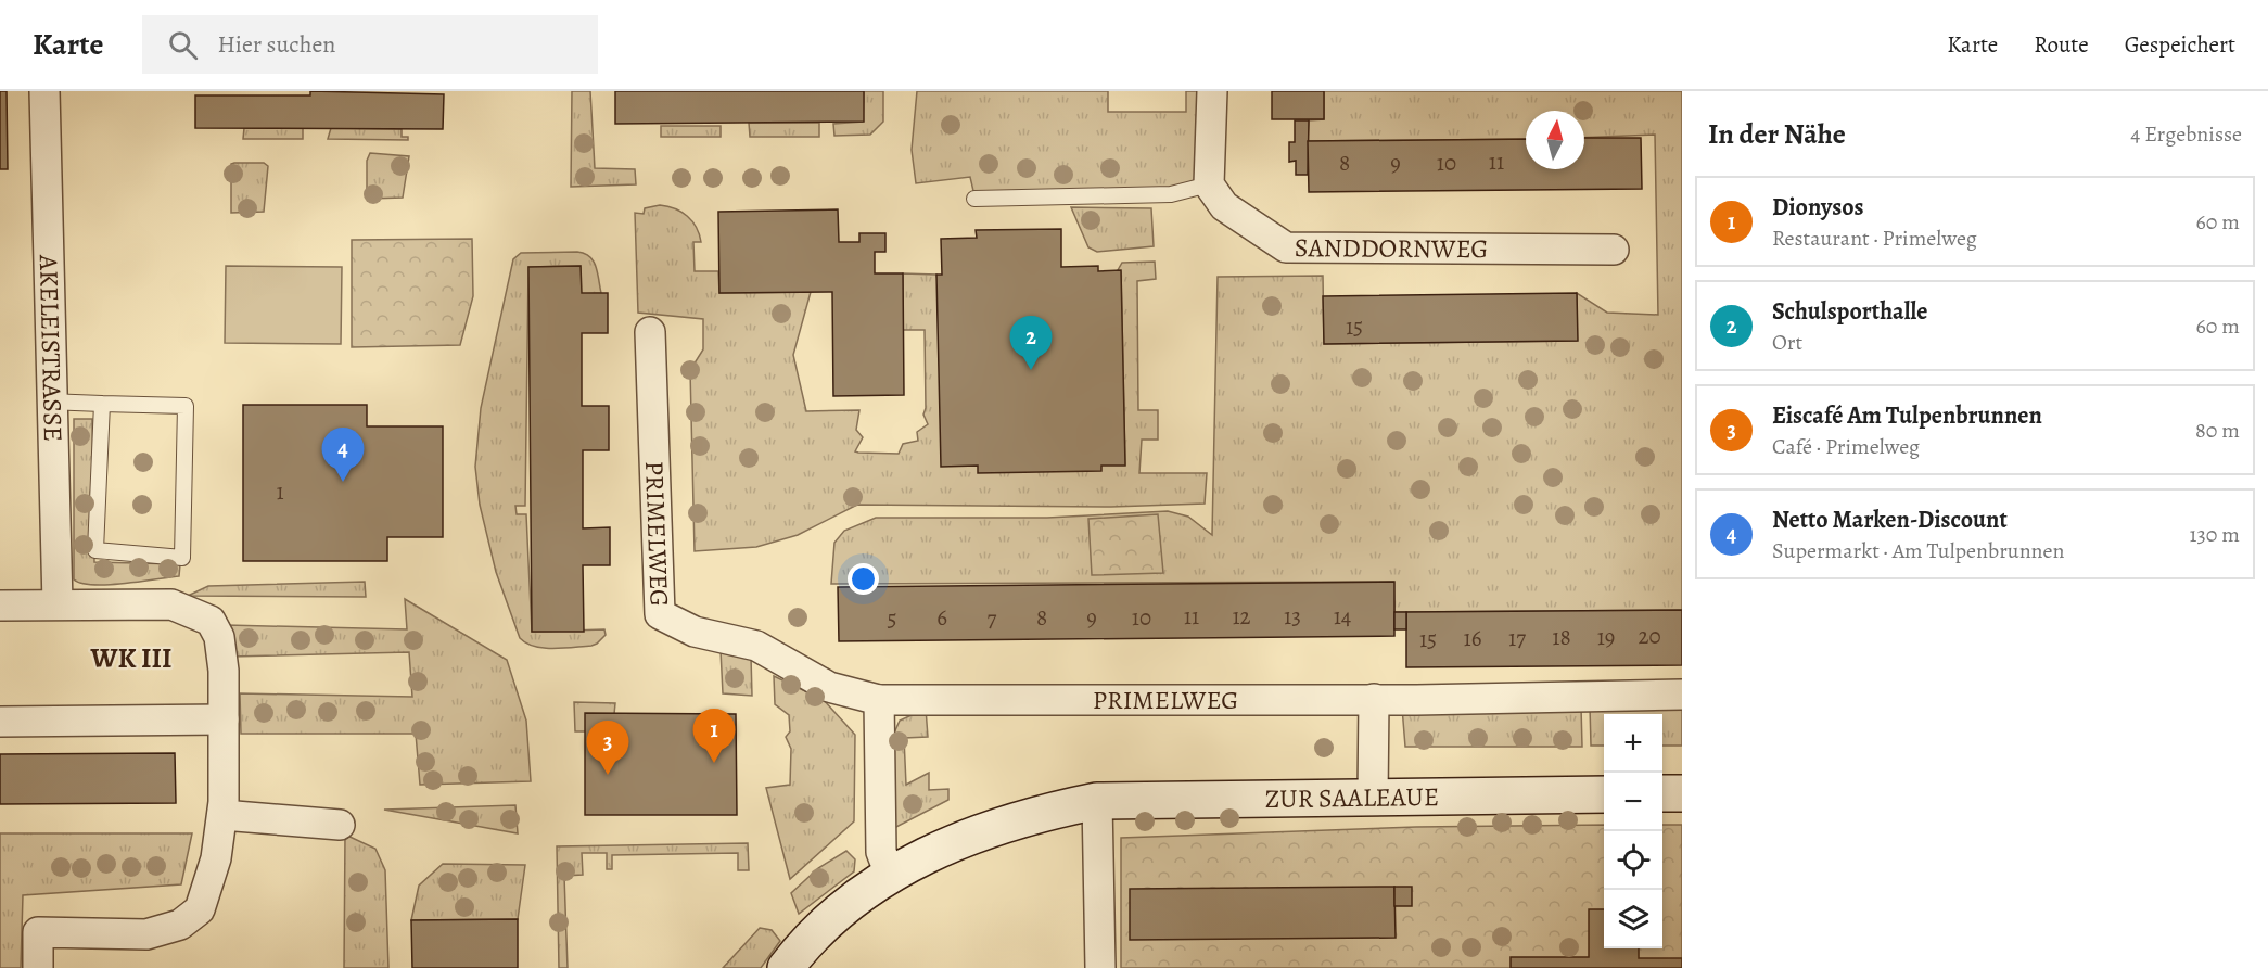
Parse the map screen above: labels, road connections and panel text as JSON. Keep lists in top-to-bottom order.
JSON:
{
  "streets": {
    "street": [
      "SANDDORNWEG",
      "AKELEISTRASSE",
      "PRIMELWEG",
      "ZUR SAALEAUE"
    ]
  },
  "districts": ["WK III"],
  "house_numbers": [
    "11",
    "8",
    "9",
    "10",
    "15",
    "1",
    "11",
    "12",
    "13",
    "14",
    "6",
    "8",
    "9",
    "10",
    "5",
    "7",
    "20",
    "18",
    "19",
    "16",
    "17",
    "15"
  ],
  "north": "top",
  "page": {
    "header": "Karte",
    "search": "Hier suchen",
    "nav": ["Karte", "Route", "Gespeichert"],
    "heading": ["In der Nähe", "4 Ergebnisse"],
    "list": [
      {
        "mark": "1",
        "name": "Dionysos",
        "note": "Restaurant · Primelweg",
        "value": "60 m"
      },
      {
        "mark": "2",
        "name": "Schulsporthalle",
        "note": "Ort",
        "value": "60 m"
      },
      {
        "mark": "3",
        "name": "Eiscafé Am Tulpenbrunnen",
        "note": "Café · Primelweg",
        "value": "80 m"
      },
      {
        "mark": "4",
        "name": "Netto Marken-Discount",
        "note": "Supermarkt · Am Tulpenbrunnen",
        "value": "130 m"
      }
    ],
    "pins": [
      "2",
      "4",
      "1",
      "3"
    ],
    "map_buttons": ["+", "−"]
  }
}
